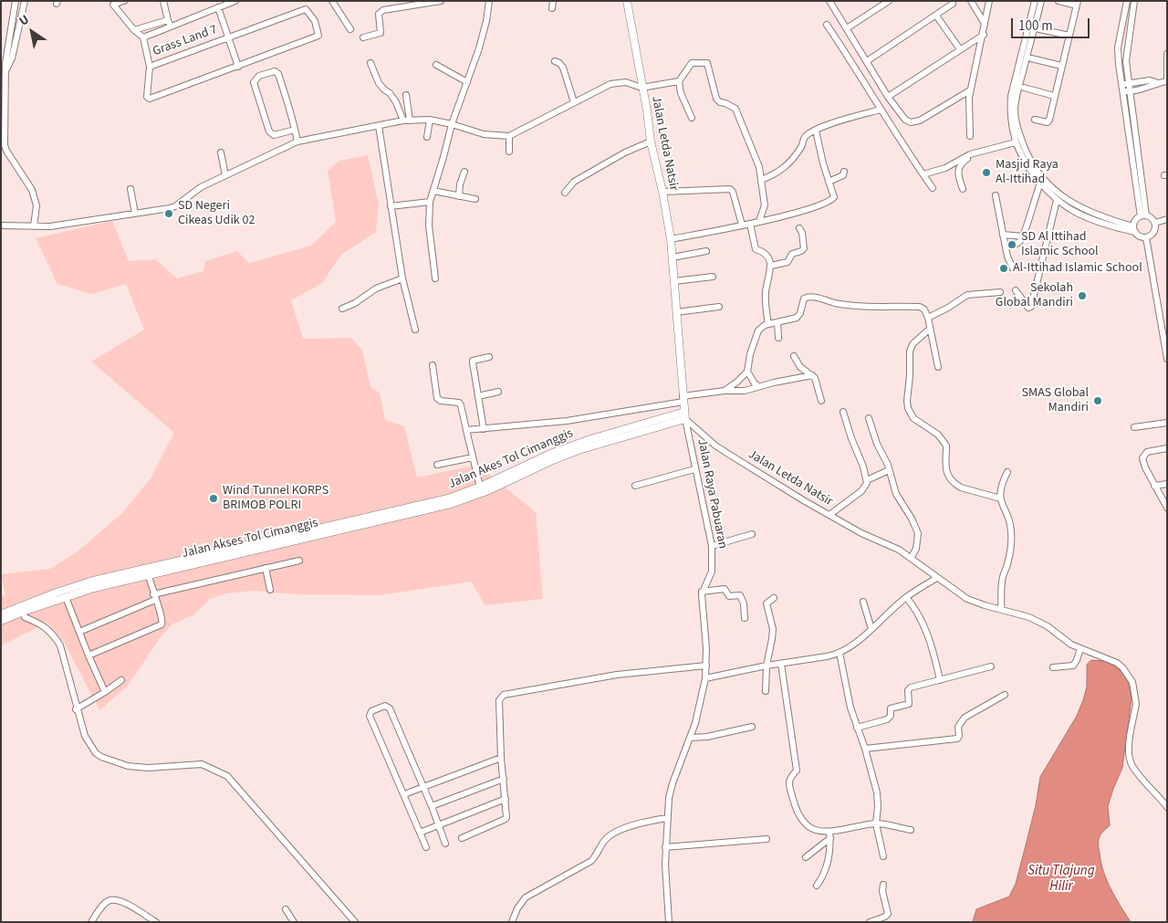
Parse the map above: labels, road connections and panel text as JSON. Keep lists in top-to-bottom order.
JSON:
{
  "streets": {
    "main road": ["Jalan Letda Natsir", "Jalan Akes Tol Cimanggis", "Jalan Akses Tol Cimanggis"],
    "street": ["Grass Land 7", "Jalan Raya Pabuaran"]
  },
  "crossings": [
    ["Jalan Letda Natsir", "Jalan Akes Tol Cimanggis"],
    ["Jalan Letda Natsir", "Jalan Raya Pabuaran"],
    ["Jalan Letda Natsir", "Jalan Akses Tol Cimanggis"],
    ["Jalan Akes Tol Cimanggis", "Jalan Raya Pabuaran"],
    ["Jalan Akes Tol Cimanggis", "Jalan Akses Tol Cimanggis"],
    ["Jalan Raya Pabuaran", "Jalan Akses Tol Cimanggis"]
  ],
  "water": ["Situ Tlajung Hilir"],
  "places": [
    "Masjid Raya Al-Ittihad",
    "SD Negeri Cikeas Udik 02",
    "SD Al Ittihad Islamic School",
    "Al-Ittihad Islamic School",
    "Sekolah Global Mandiri",
    "SMAS Global Mandiri",
    "Wind Tunnel KORPS BRIMOB POLRI"
  ],
  "scale_bar": "100 m",
  "north": "top left"
}
